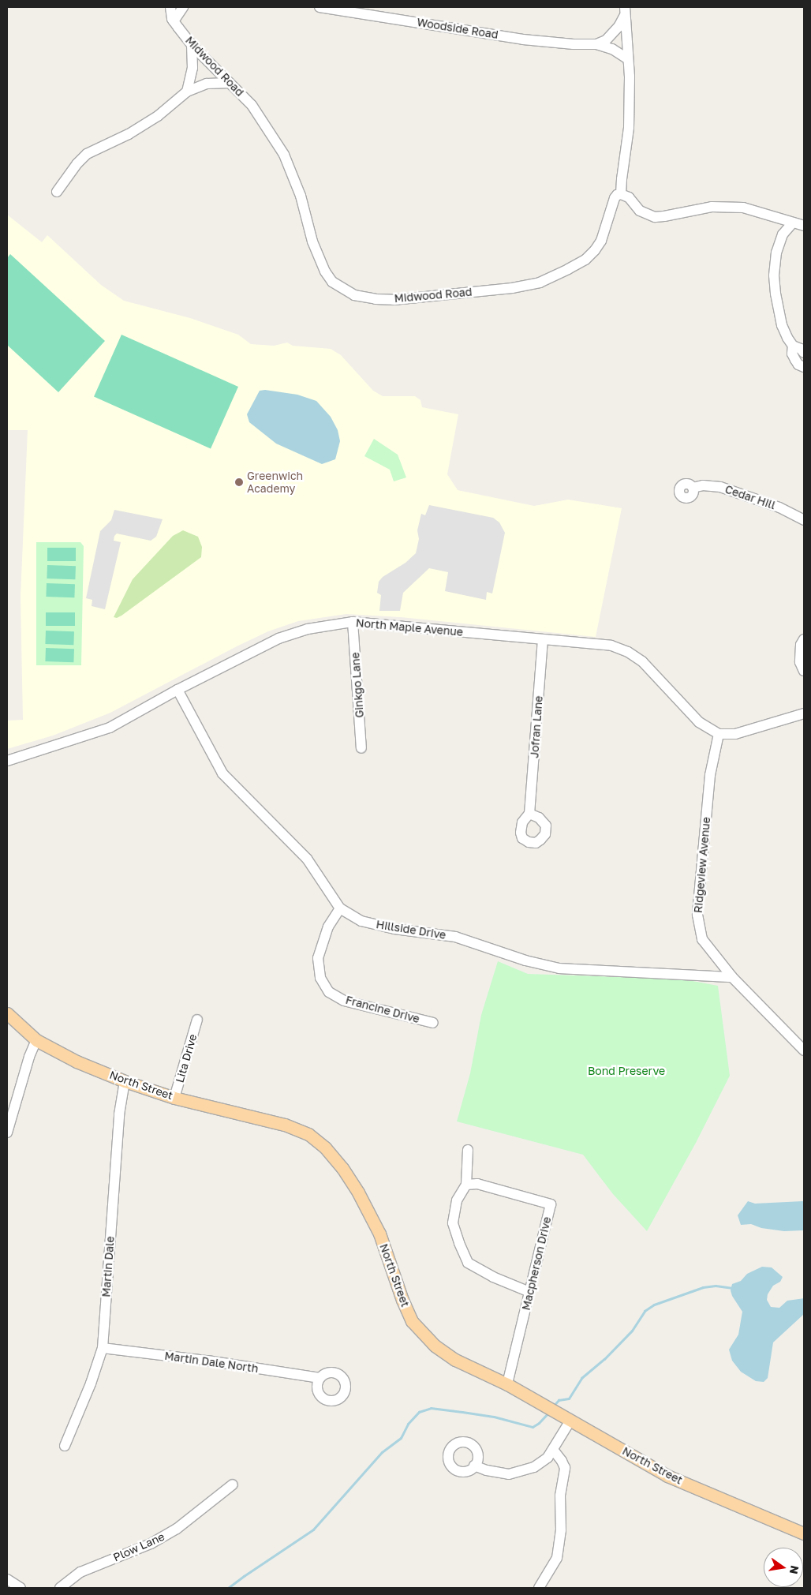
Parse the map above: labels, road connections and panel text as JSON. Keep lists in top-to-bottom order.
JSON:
{
  "streets": {
    "main road": ["North Street"],
    "street": [
      "Woodside Road",
      "Midwood Road",
      "Cedar Hill",
      "North Maple Avenue",
      "Ginkgo Lane",
      "Jofran Lane",
      "Ridgeview Avenue",
      "Hillside Drive",
      "Francine Drive",
      "Lita Drive",
      "Macpherson Drive",
      "Martin Dale",
      "Martin Dale North",
      "Plow Lane"
    ]
  },
  "crossings": [
    ["North Maple Avenue", "Ginkgo Lane"],
    ["North Maple Avenue", "Jofran Lane"],
    ["North Maple Avenue", "Ridgeview Avenue"],
    ["North Maple Avenue", "Hillside Drive"],
    ["Ridgeview Avenue", "Hillside Drive"],
    ["Hillside Drive", "Francine Drive"],
    ["Lita Drive", "North Street"],
    ["North Street", "Macpherson Drive"],
    ["North Street", "Martin Dale"],
    ["Martin Dale", "Martin Dale North"]
  ],
  "parks": ["Bond Preserve"],
  "places": ["Greenwich Academy"],
  "north": "right"
}
